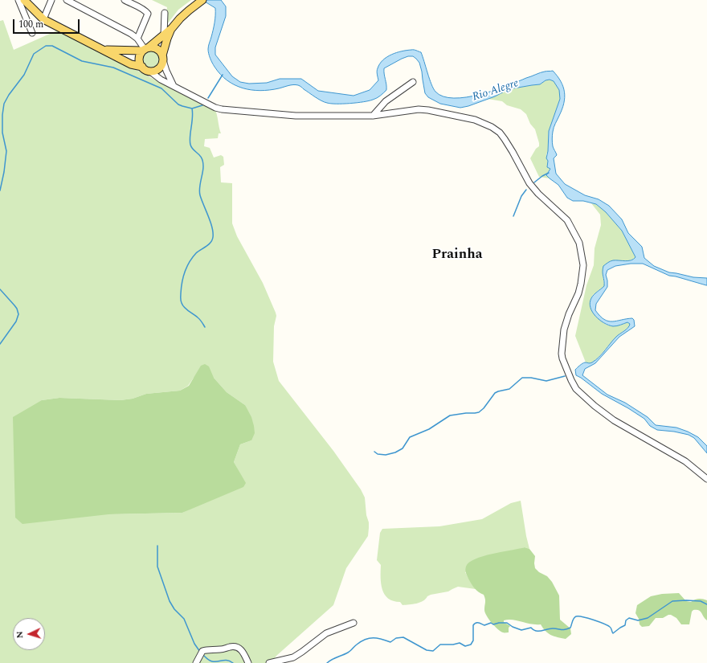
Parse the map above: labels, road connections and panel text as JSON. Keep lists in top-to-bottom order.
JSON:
{
  "districts": ["Prainha"],
  "water": ["Rio Alegre"],
  "scale_bar": "100 m",
  "north": "left"
}
